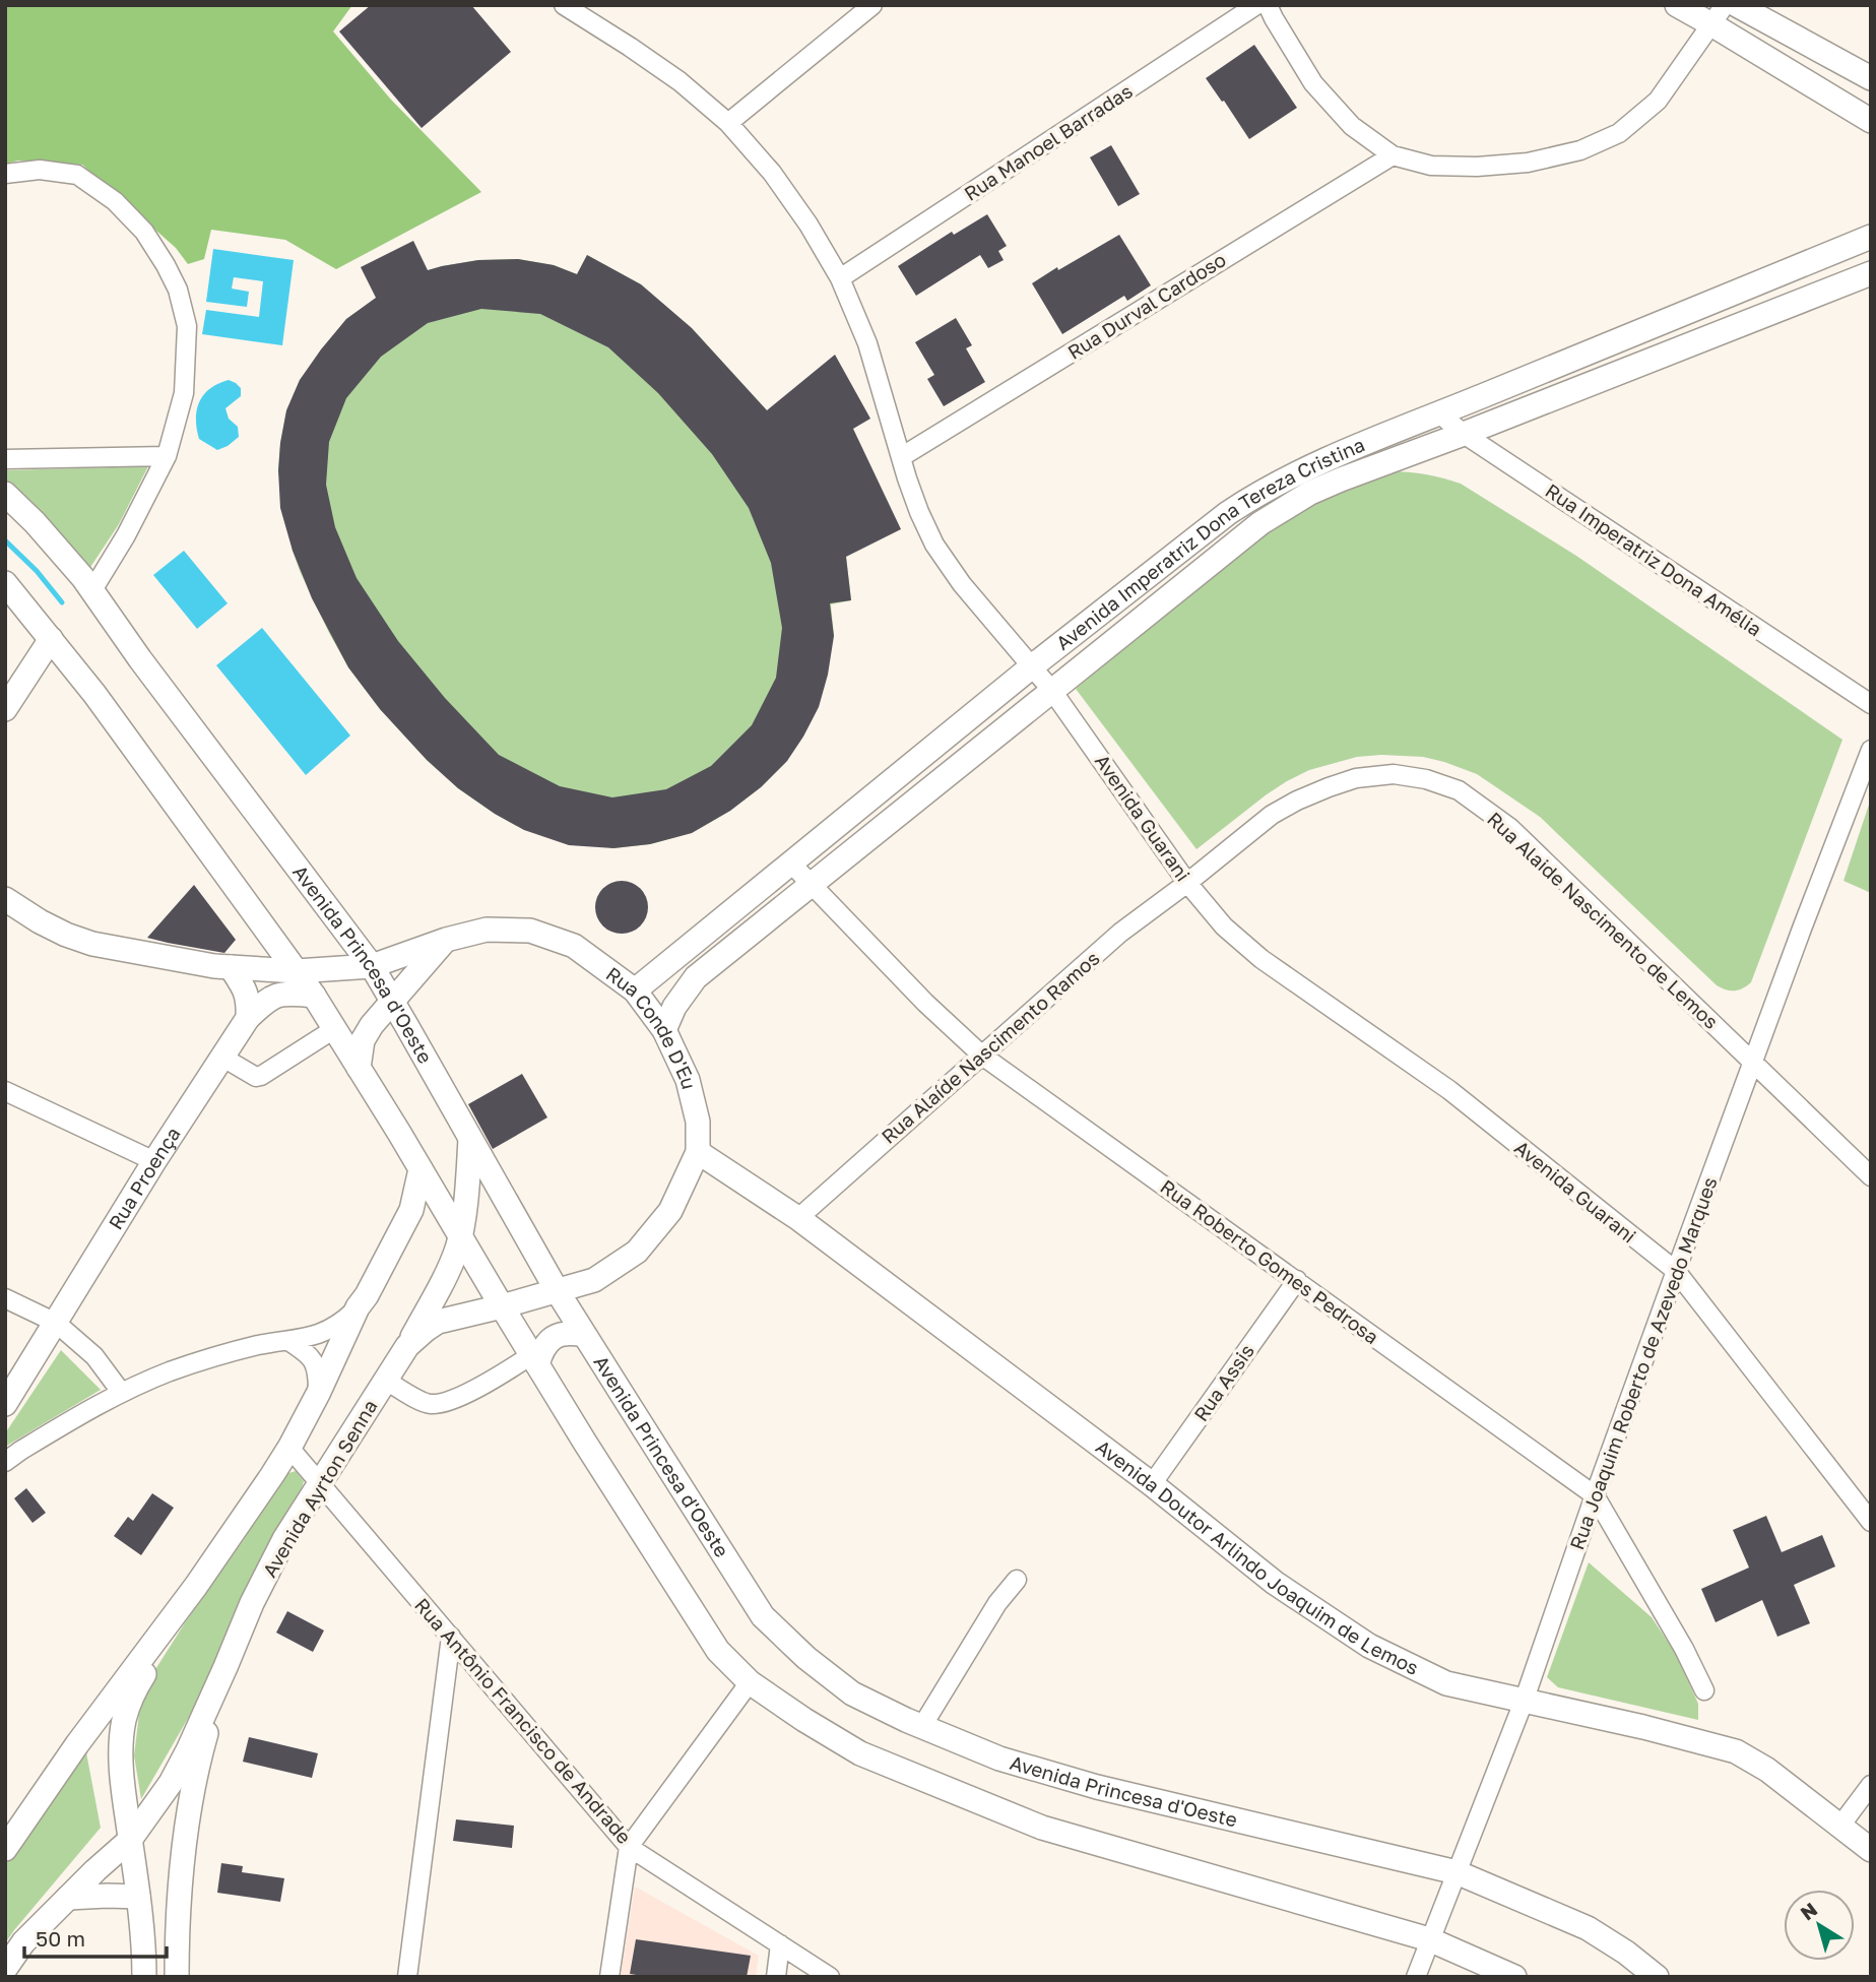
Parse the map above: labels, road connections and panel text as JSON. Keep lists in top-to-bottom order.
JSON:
{
  "streets": {
    "main road": [
      "Avenida Imperatriz Dona Tereza Cristina",
      "Avenida Princesa d'Oeste",
      "Rua Conde D'Eu",
      "Rua Proença",
      "Avenida Ayrton Senna",
      "Avenida Doutor Arlindo Joaquim de Lemos"
    ],
    "street": [
      "Rua Manoel Barradas",
      "Rua Durval Cardoso",
      "Rua Imperatriz Dona Amélia",
      "Avenida Guarani",
      "Rua Alaide Nascimento de Lemos",
      "Rua Alaíde Nascimento Ramos",
      "Rua Roberto Gomes Pedrosa",
      "Rua Joaquim Roberto de Azevedo Marques",
      "Rua Assis",
      "Rua Antônio Francisco de Andrade"
    ]
  },
  "crossings": [
    ["Rua Manoel Barradas", "Avenida Guarani"],
    ["Rua Durval Cardoso", "Avenida Guarani"],
    ["Avenida Imperatriz Dona Tereza Cristina", "Rua Imperatriz Dona Amélia"],
    ["Avenida Imperatriz Dona Tereza Cristina", "Avenida Guarani"],
    ["Avenida Imperatriz Dona Tereza Cristina", "Rua Conde D'Eu"],
    ["Avenida Imperatriz Dona Tereza Cristina", "Rua Roberto Gomes Pedrosa"],
    ["Avenida Guarani", "Rua Alaide Nascimento de Lemos"],
    ["Avenida Guarani", "Rua Alaíde Nascimento Ramos"],
    ["Avenida Guarani", "Rua Joaquim Roberto de Azevedo Marques"],
    ["Rua Alaide Nascimento de Lemos", "Rua Alaíde Nascimento Ramos"],
    ["Rua Alaide Nascimento de Lemos", "Rua Joaquim Roberto de Azevedo Marques"],
    ["Avenida Princesa d'Oeste", "Rua Conde D'Eu"],
    ["Avenida Princesa d'Oeste", "Rua Joaquim Roberto de Azevedo Marques"],
    ["Rua Conde D'Eu", "Avenida Ayrton Senna"],
    ["Rua Conde D'Eu", "Avenida Doutor Arlindo Joaquim de Lemos"],
    ["Rua Alaíde Nascimento Ramos", "Rua Roberto Gomes Pedrosa"],
    ["Rua Alaíde Nascimento Ramos", "Avenida Doutor Arlindo Joaquim de Lemos"],
    ["Rua Roberto Gomes Pedrosa", "Rua Joaquim Roberto de Azevedo Marques"],
    ["Rua Roberto Gomes Pedrosa", "Rua Assis"],
    ["Rua Joaquim Roberto de Azevedo Marques", "Avenida Doutor Arlindo Joaquim de Lemos"],
    ["Rua Assis", "Avenida Doutor Arlindo Joaquim de Lemos"],
    ["Avenida Ayrton Senna", "Rua Antônio Francisco de Andrade"]
  ],
  "scale_bar": "50 m",
  "north": "top left"
}
